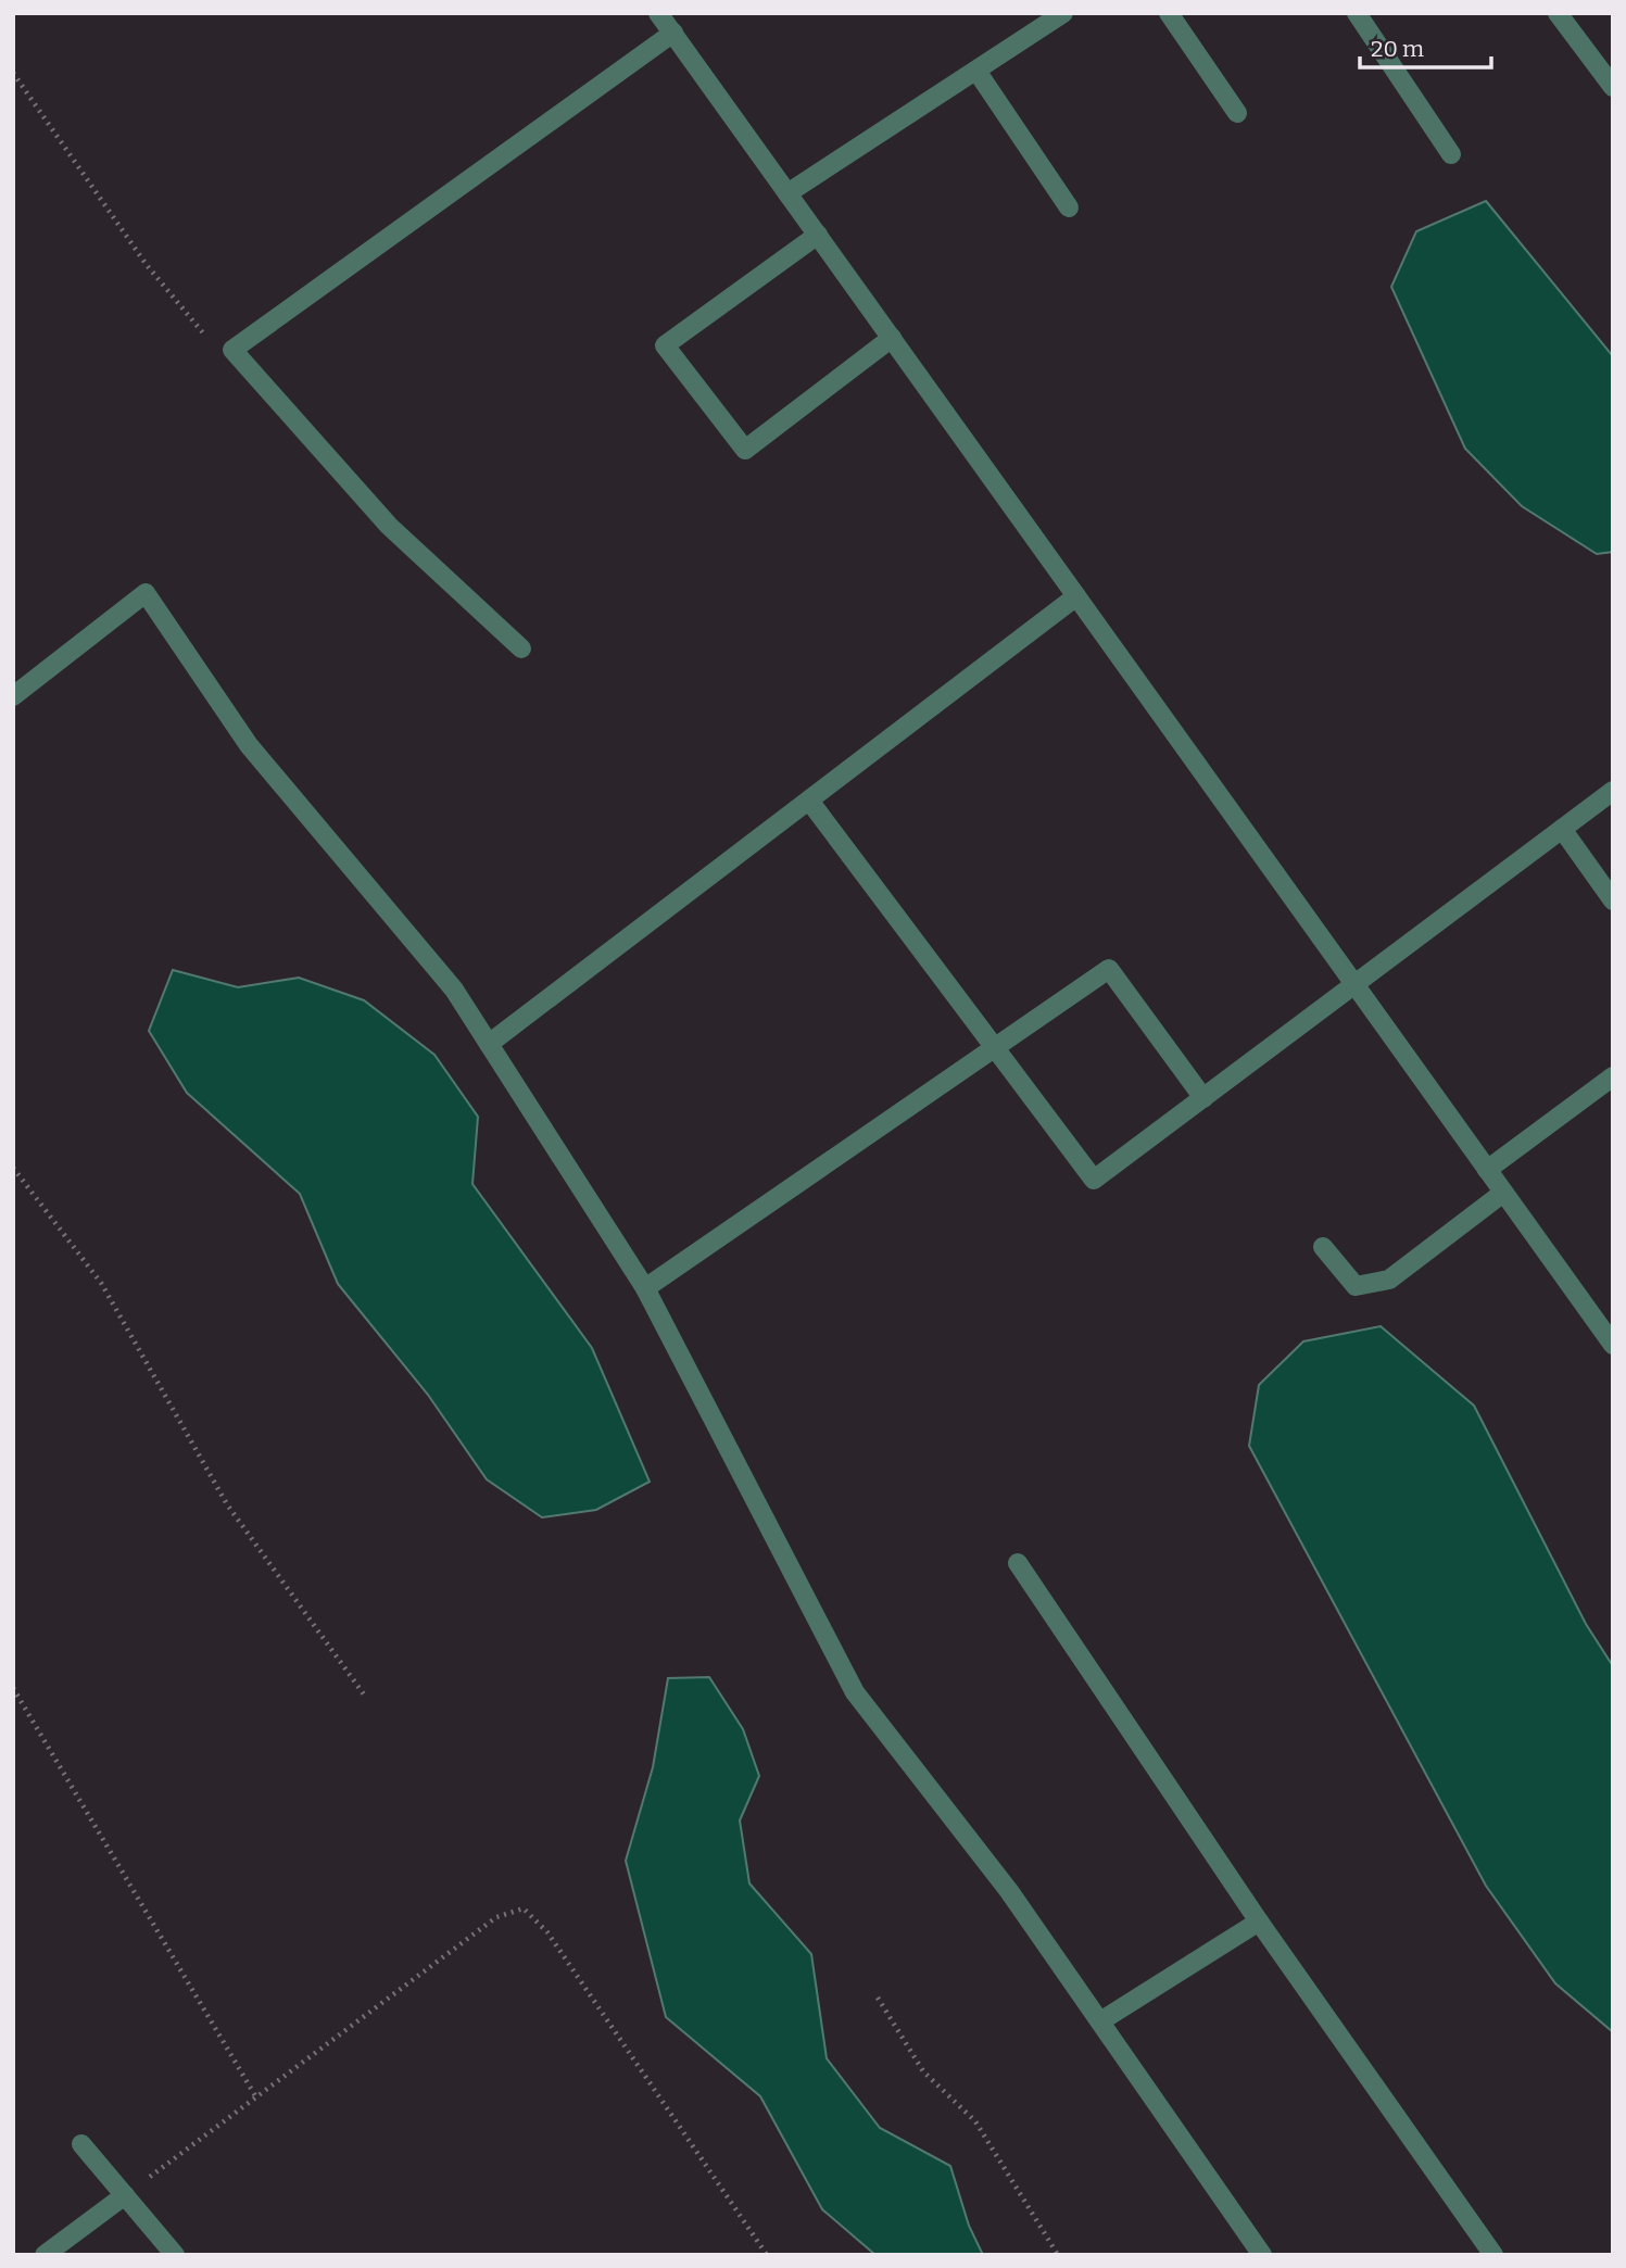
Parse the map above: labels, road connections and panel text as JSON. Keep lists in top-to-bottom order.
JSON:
{
  "scale_bar": "20 m"
}
